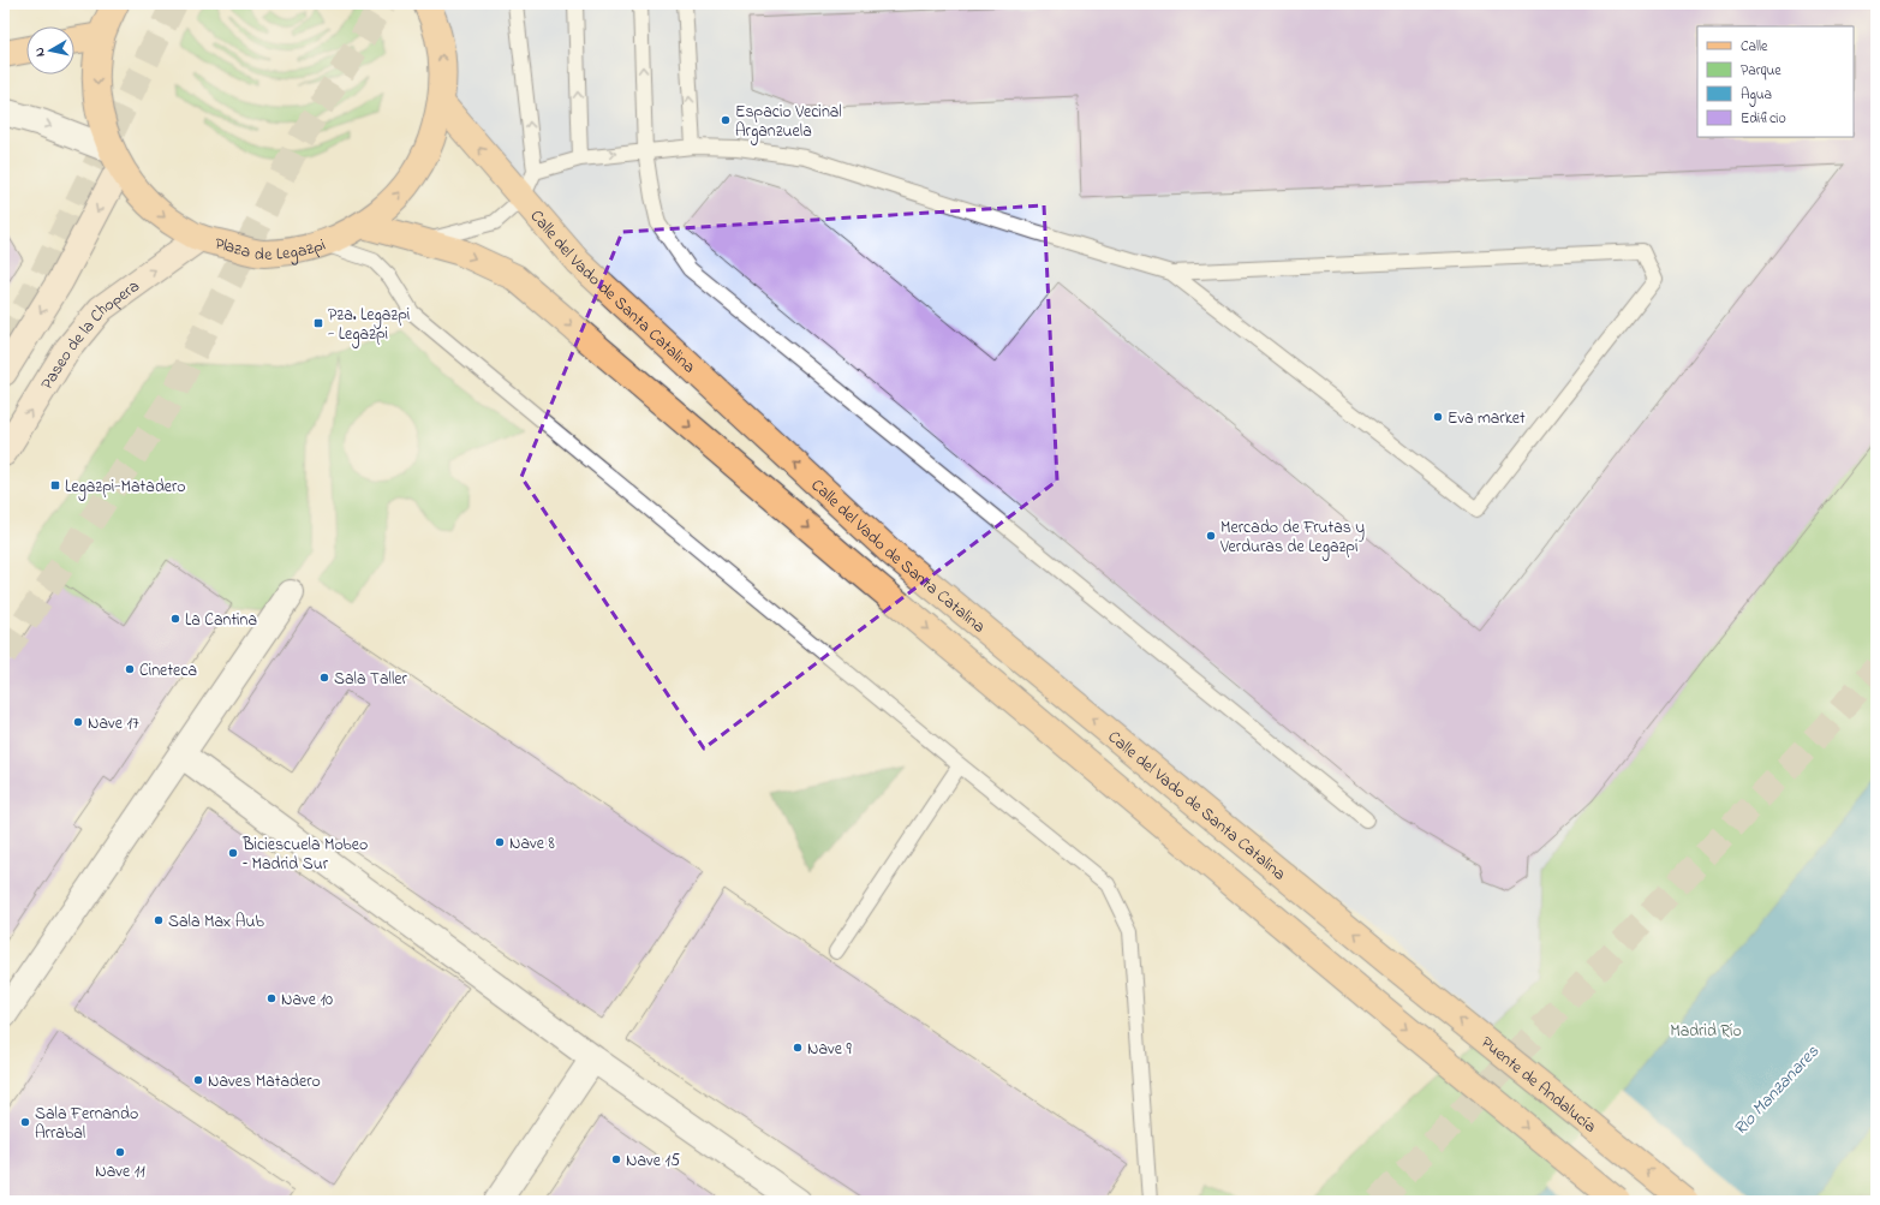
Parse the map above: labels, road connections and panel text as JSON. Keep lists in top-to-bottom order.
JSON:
{
  "streets": {
    "main road": ["Plaza de Legazpi", "Calle del Vado de Santa Catalina", "Puente de Andalucía"],
    "street": ["Paseo de la Chopera"]
  },
  "crossings": [
    ["Plaza de Legazpi", "Calle del Vado de Santa Catalina"],
    ["Plaza de Legazpi", "Paseo de la Chopera"],
    ["Calle del Vado de Santa Catalina", "Puente de Andalucía"]
  ],
  "water": ["Río Manzanares"],
  "parks": ["Madrid Río"],
  "places": {
    "other": [
      "Espacio Vecinal Arganzuela",
      "Eva market",
      "Mercado de Frutas y Verduras de Legazpi",
      "La Cantina",
      "Cineteca",
      "Sala Taller",
      "Nave 17",
      "Nave 8",
      "Biciescuela Mobeo – Madrid Sur",
      "Sala Max Aub",
      "Nave 10",
      "Nave 9",
      "Naves Matadero",
      "Sala Fernando Arrabal",
      "Nave 11",
      "Nave 15"
    ],
    "transit": ["Pza. Legazpi - Legazpi", "Legazpi-Matadero"]
  },
  "legend": [
    "Calle",
    "Parque",
    "Agua",
    "Edificio"
  ],
  "north": "left"
}
